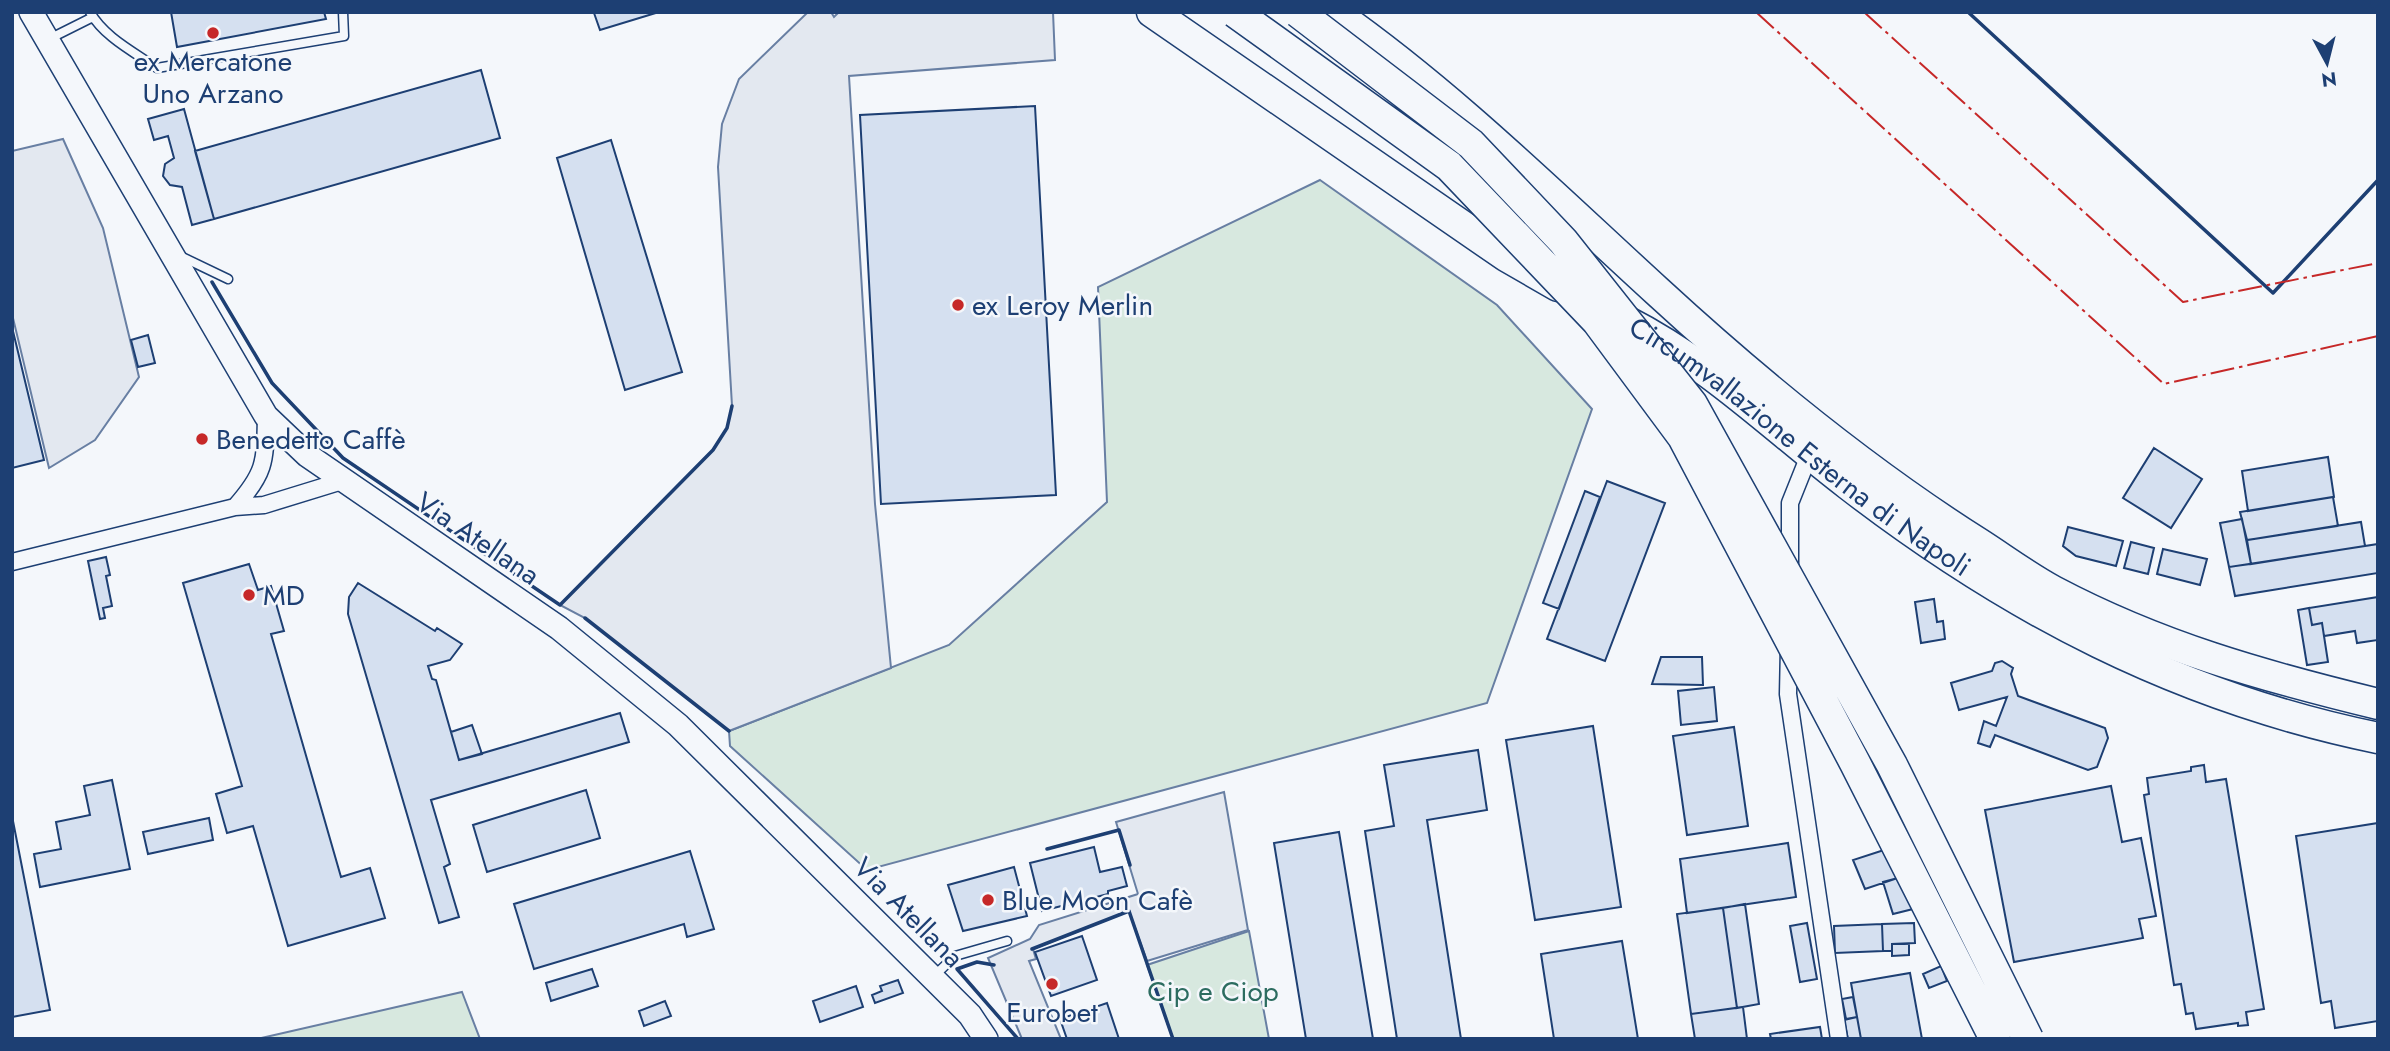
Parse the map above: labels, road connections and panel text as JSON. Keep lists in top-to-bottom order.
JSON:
{
  "streets": {
    "highway": ["Circumvallazione Esterna di Napoli"],
    "main road": ["Via Atellana"]
  },
  "parks": ["Cip e Ciop"],
  "places": [
    "ex Mercatone Uno Arzano",
    "ex Leroy Merlin",
    "Benedetto Caffè",
    "MD",
    "Blue Moon Cafè",
    "Eurobet"
  ],
  "north": "bottom"
}
